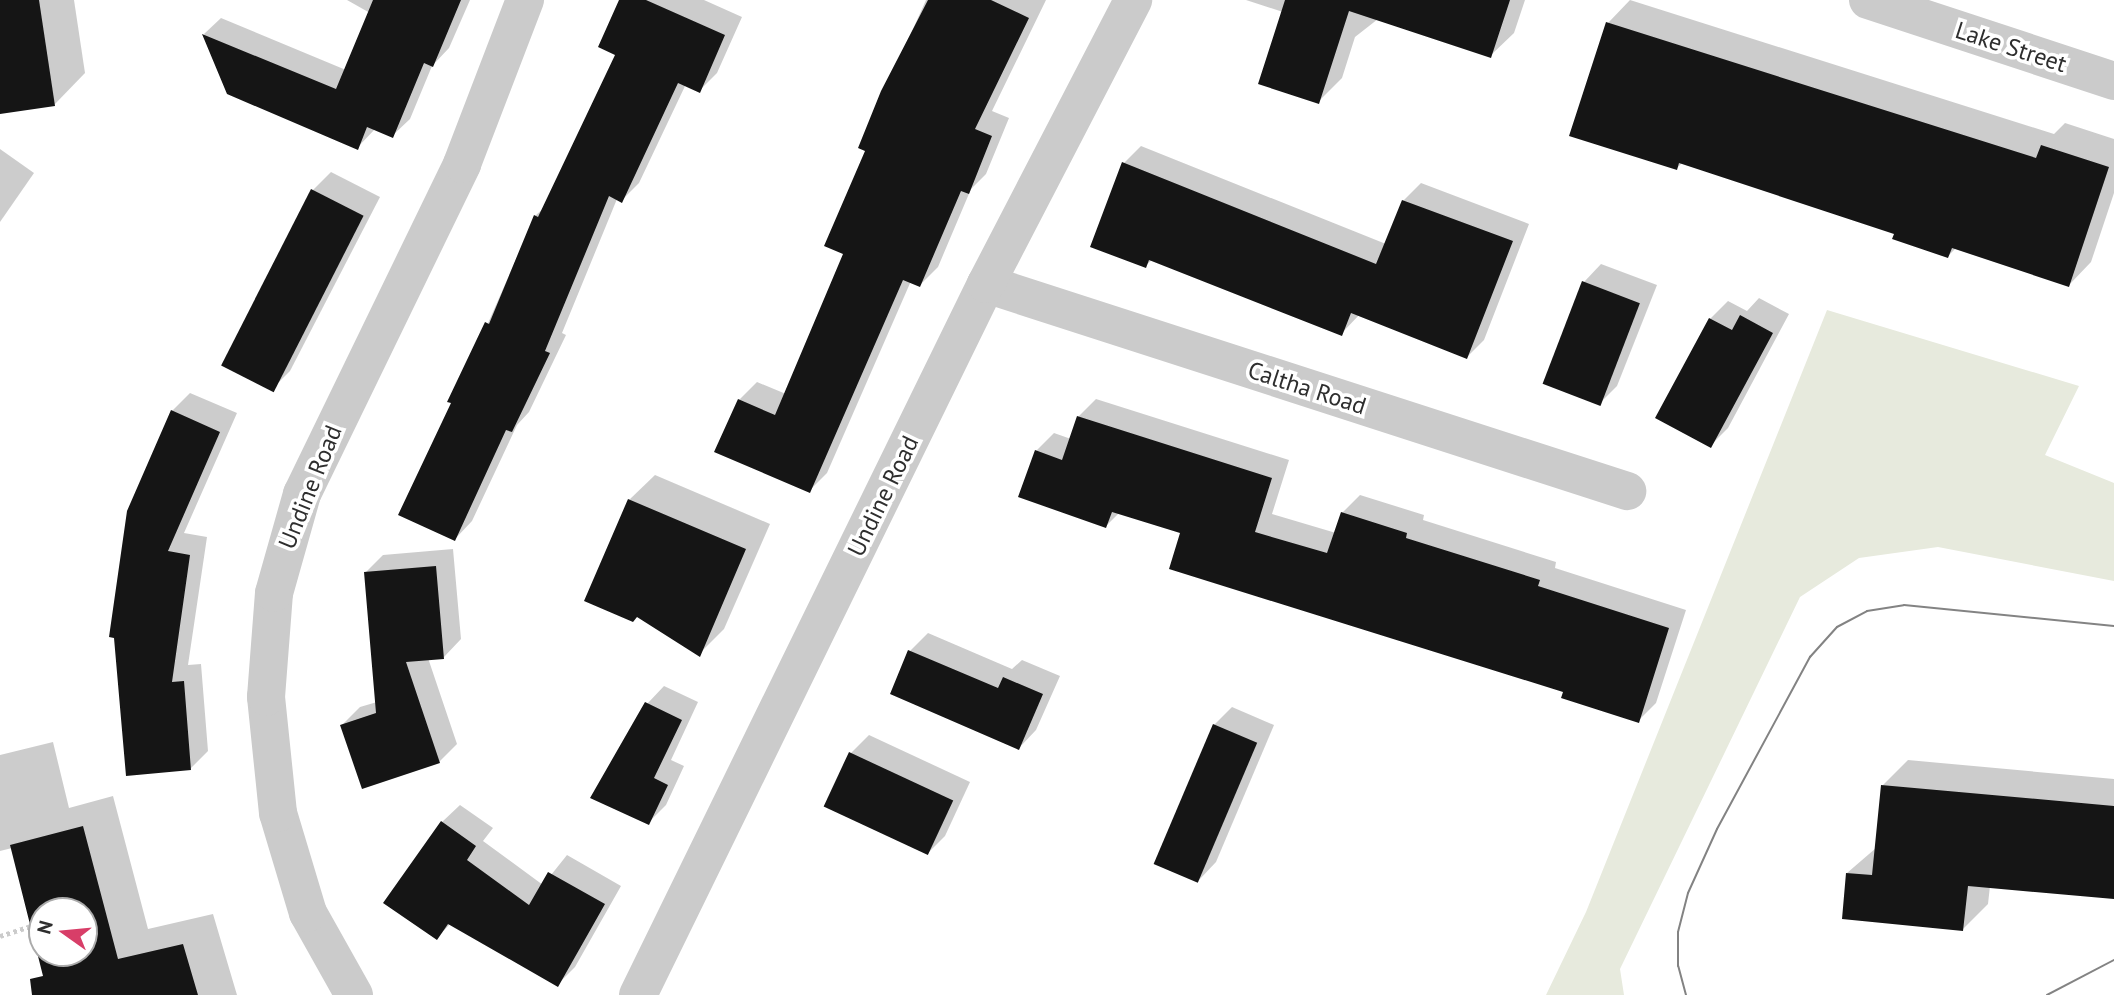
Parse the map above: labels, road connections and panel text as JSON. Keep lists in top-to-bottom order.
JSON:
{
  "streets": {
    "street": ["Lake Street", "Caltha Road", "Undine Road"]
  },
  "crossings": [
    ["Caltha Road", "Undine Road"]
  ],
  "north": "left"
}
